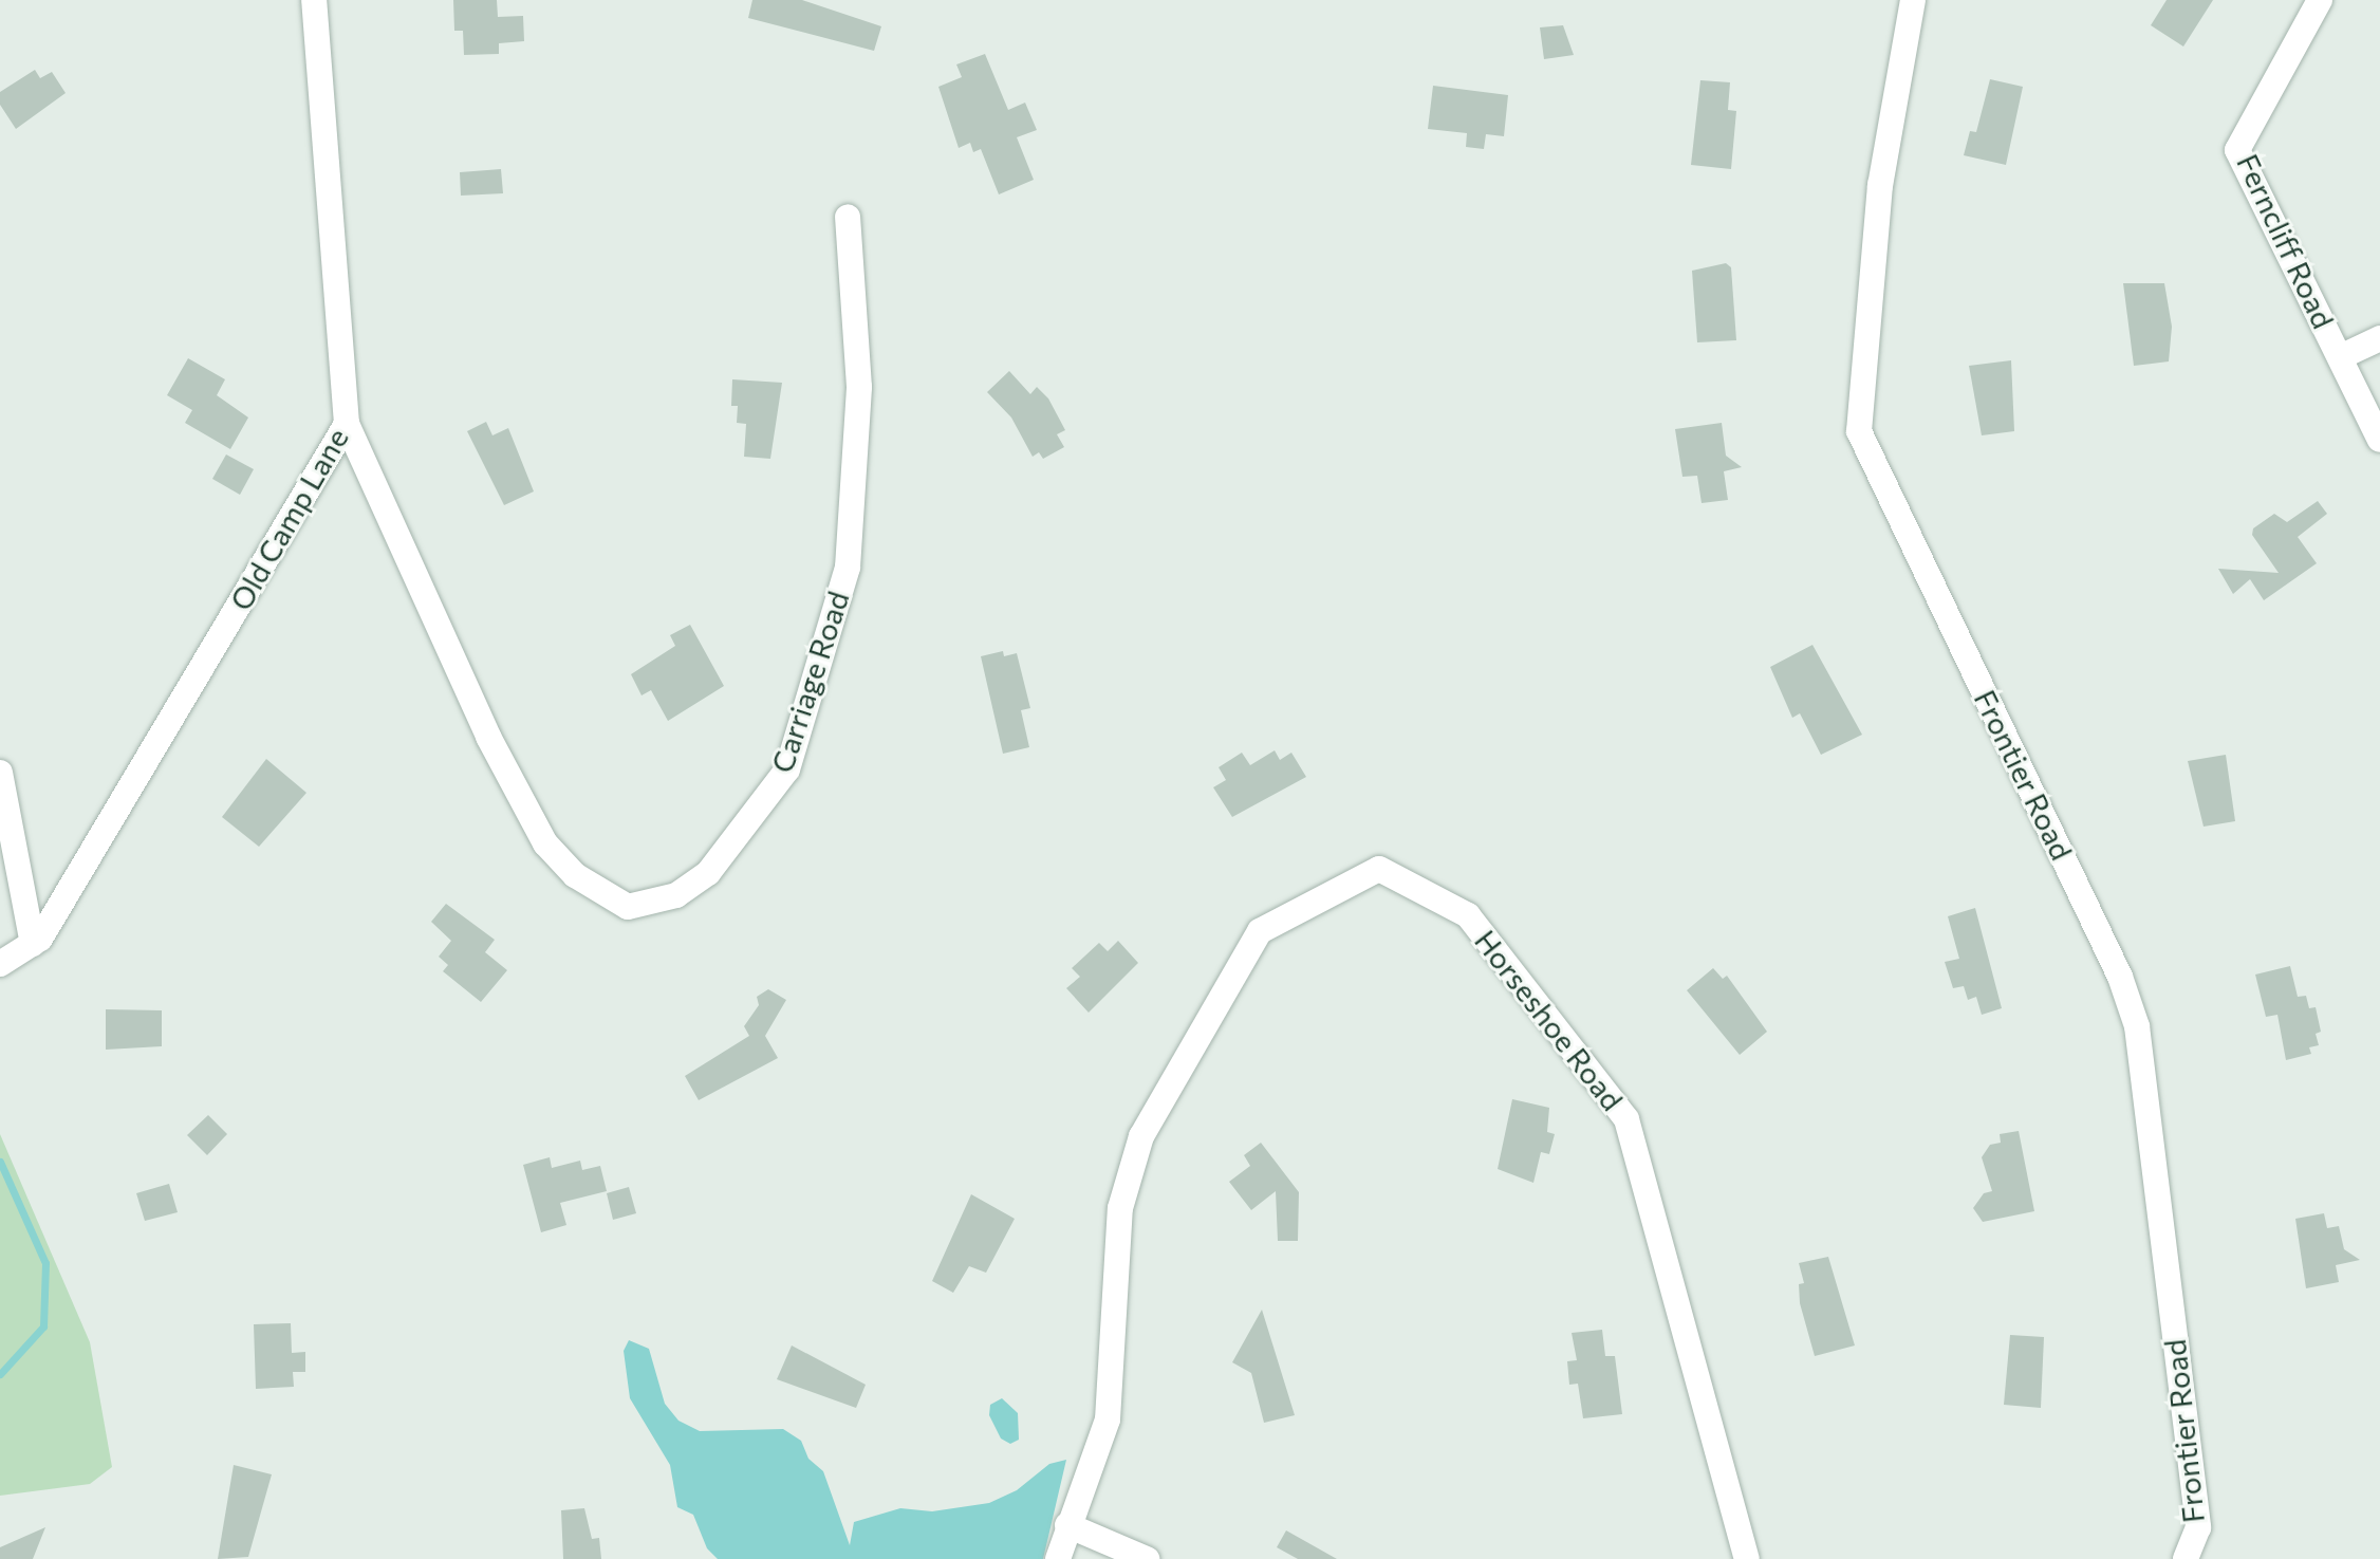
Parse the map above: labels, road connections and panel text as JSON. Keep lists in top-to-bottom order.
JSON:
{
  "streets": {
    "street": [
      "Ferncliff Road",
      "Old Camp Lane",
      "Carriage Road",
      "Frontier Road",
      "Horseshoe Road"
    ]
  },
  "crossings": [
    ["Old Camp Lane", "Carriage Road"]
  ]
}
